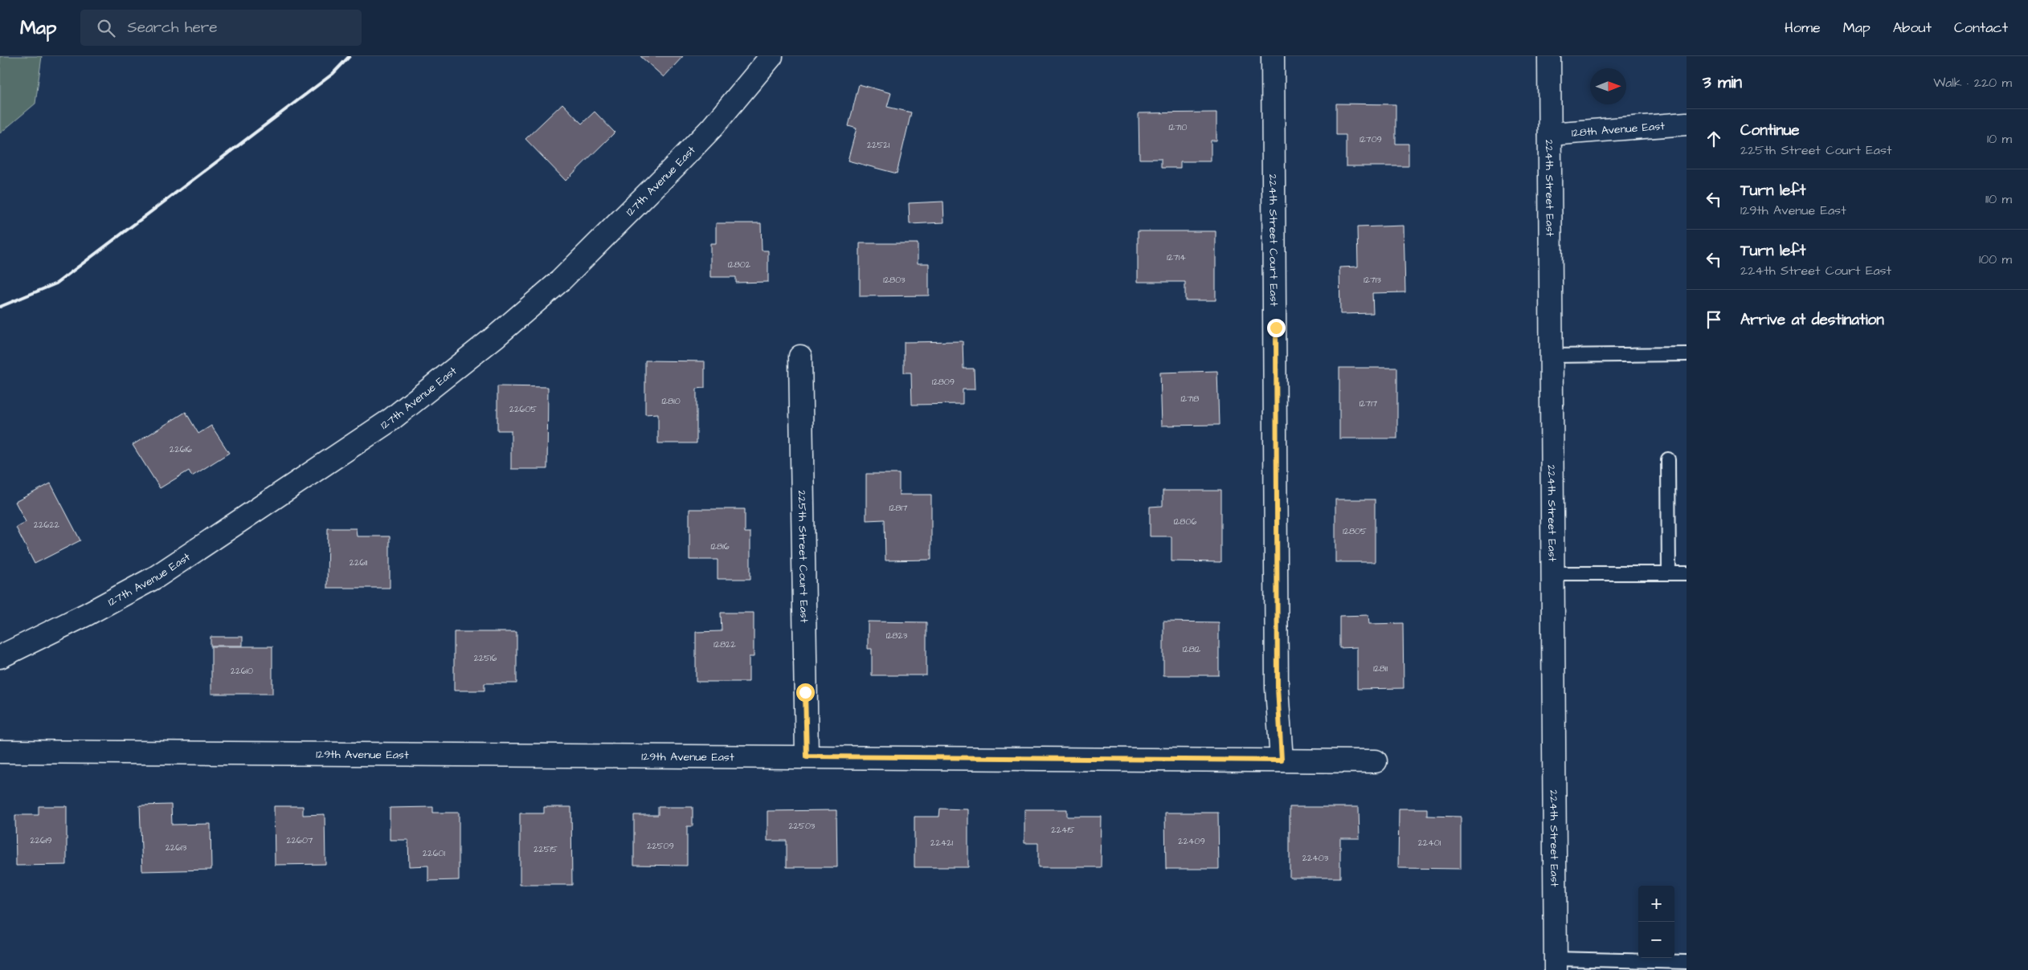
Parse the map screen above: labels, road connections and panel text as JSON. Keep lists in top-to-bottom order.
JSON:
{
  "streets": {
    "street": [
      "128th Avenue East",
      "127th Avenue East",
      "224th Street East",
      "224th Street Court East",
      "225th Street Court East",
      "129th Avenue East"
    ]
  },
  "crossings": [
    ["128th Avenue East", "224th Street East"],
    ["224th Street Court East", "129th Avenue East"],
    ["225th Street Court East", "129th Avenue East"]
  ],
  "house_numbers": [
    "12710",
    "12709",
    "22521",
    "12714",
    "12802",
    "12803",
    "12713",
    "12809",
    "12718",
    "12810",
    "12717",
    "22605",
    "22616",
    "12817",
    "12806",
    "22622",
    "12805",
    "12816",
    "22611",
    "12823",
    "12822",
    "12812",
    "22516",
    "12811",
    "22610",
    "22503",
    "22415",
    "22619",
    "22607",
    "22409",
    "22421",
    "22401",
    "22509",
    "22613",
    "22515",
    "22601",
    "22403"
  ],
  "north": "right",
  "page": {
    "header": "Map",
    "search": "Search here",
    "nav": [
      "Home",
      "Map",
      "About",
      "Contact"
    ],
    "heading": ["3 min", "Walk · 220 m"],
    "list": [
      ["Continue", "225th Street Court East", "10 m"],
      ["Turn left", "129th Avenue East", "110 m"],
      ["Turn left", "224th Street Court East", "100 m"],
      "Arrive at destination"
    ],
    "map_buttons": ["+", "−"]
  }
}
